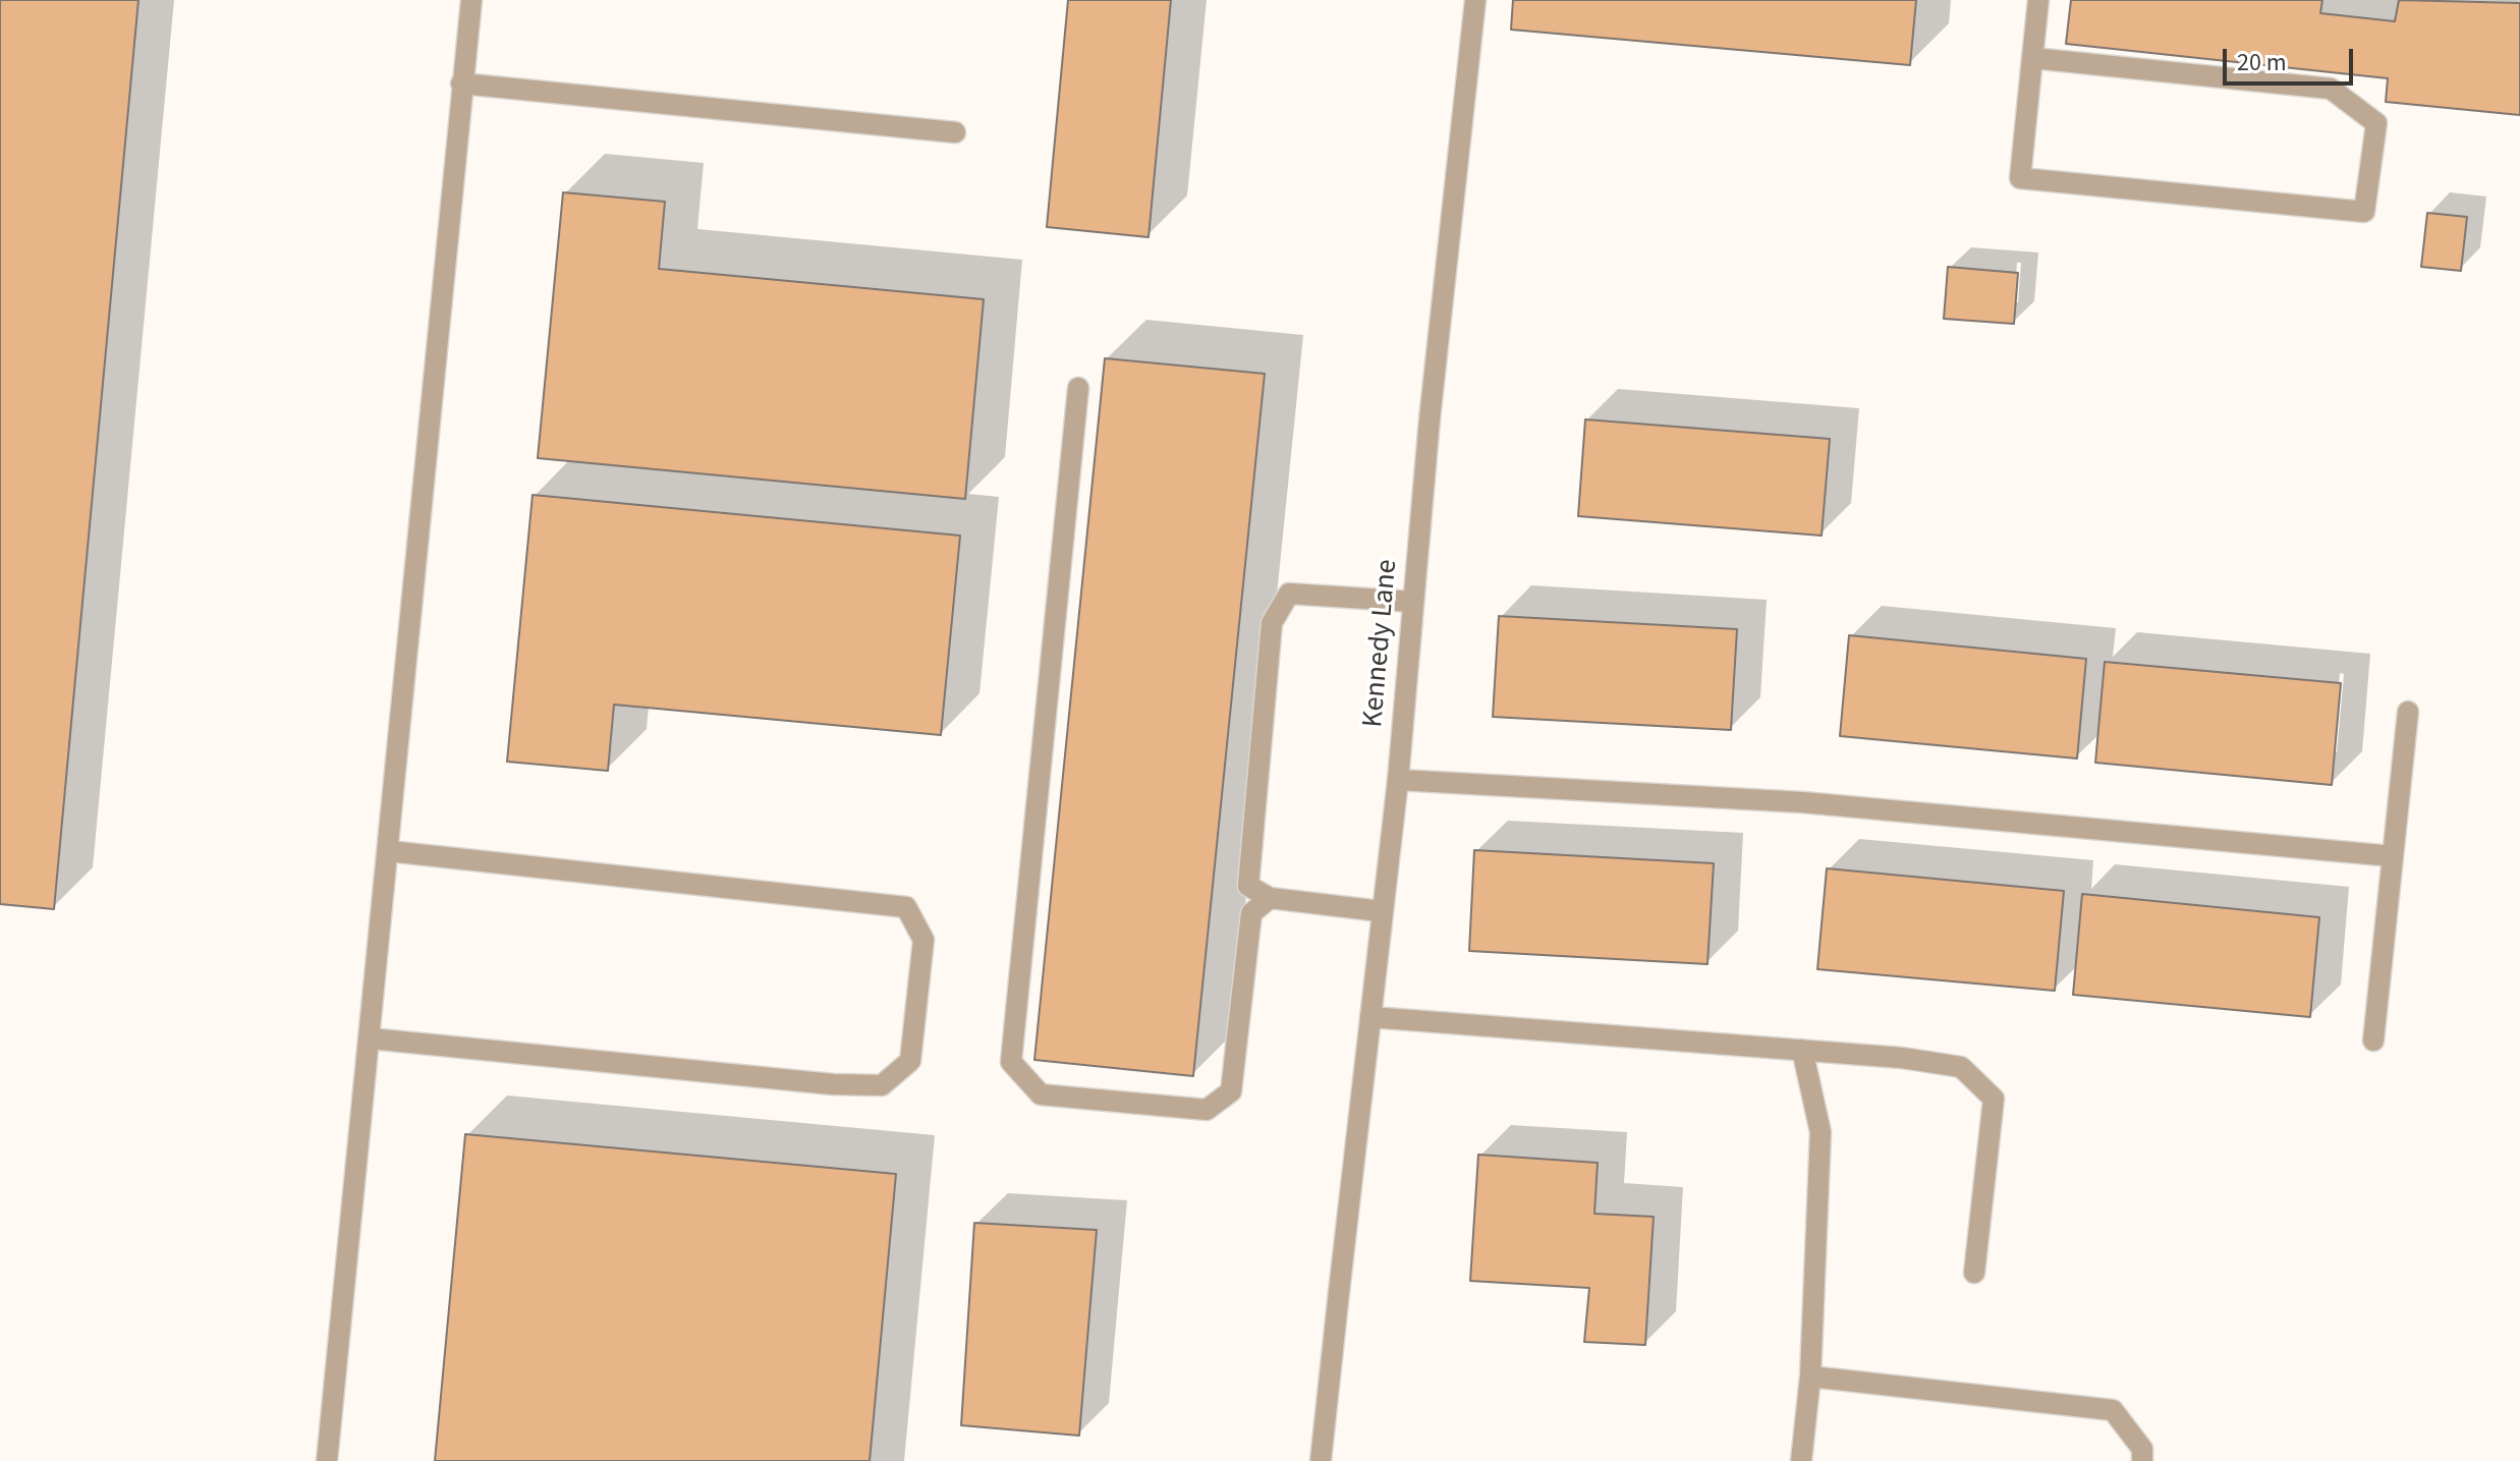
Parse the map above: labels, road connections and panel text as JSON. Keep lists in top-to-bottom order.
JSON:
{
  "streets": {
    "street": ["Kennedy Lane"]
  },
  "scale_bar": "20 m"
}
